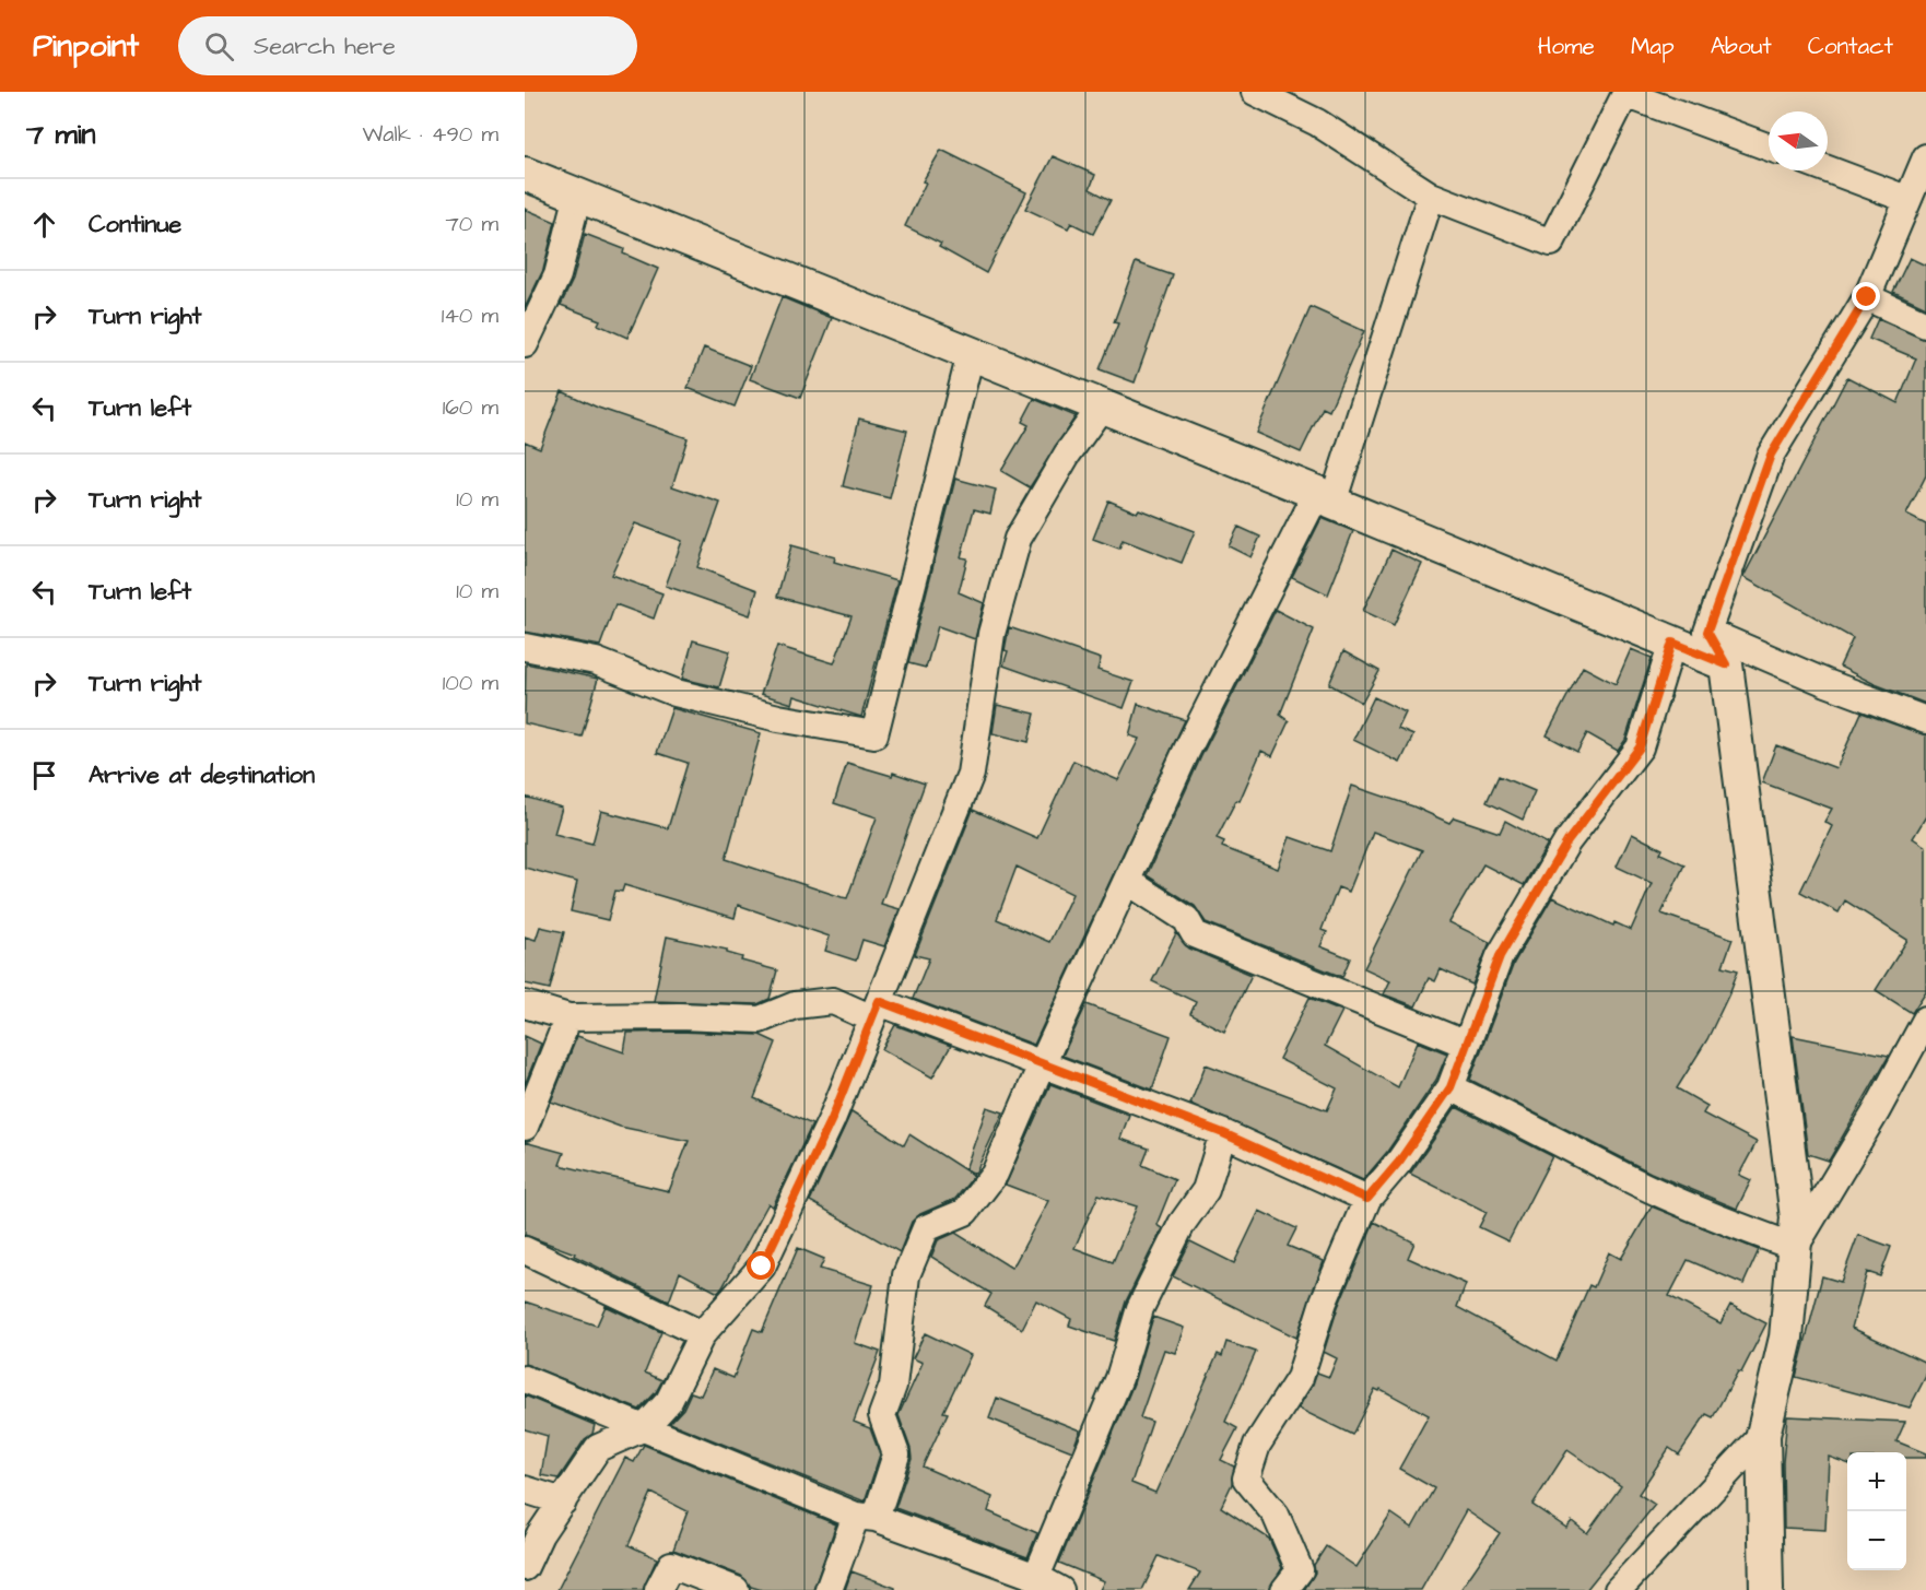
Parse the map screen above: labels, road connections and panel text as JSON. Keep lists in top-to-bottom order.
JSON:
{
  "north": "left",
  "page": {
    "header": "Pinpoint",
    "search": "Search here",
    "nav": [
      "Home",
      "Map",
      "About",
      "Contact"
    ],
    "heading": ["7 min", "Walk · 490 m"],
    "list": [
      ["Continue", "70 m"],
      ["Turn right", "140 m"],
      ["Turn left", "160 m"],
      ["Turn right", "10 m"],
      ["Turn left", "10 m"],
      ["Turn right", "100 m"],
      "Arrive at destination"
    ],
    "map_buttons": ["+", "−"]
  }
}
